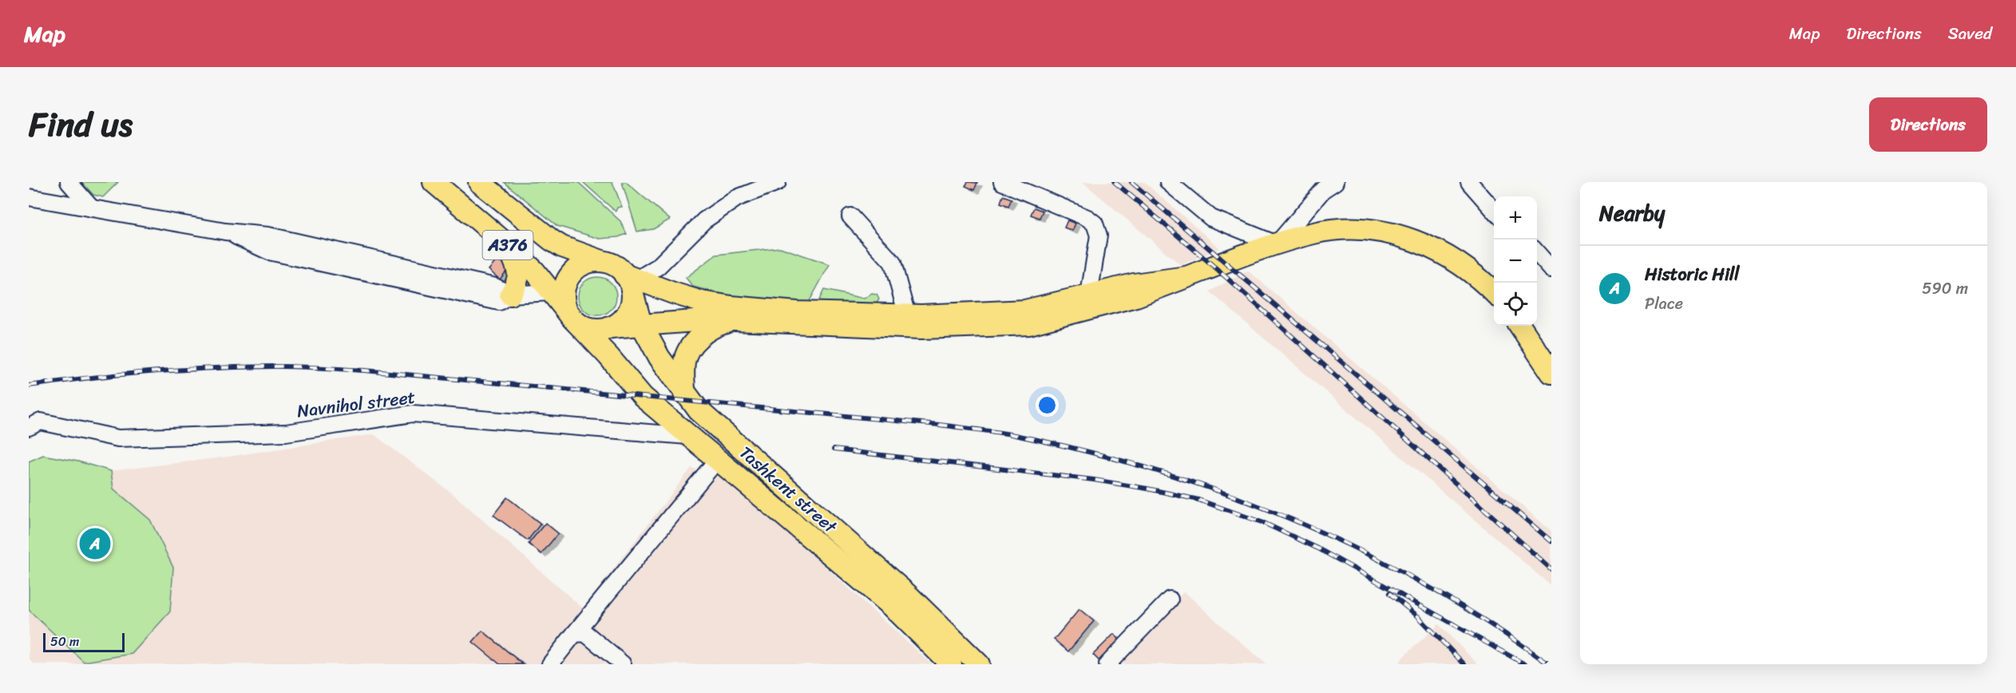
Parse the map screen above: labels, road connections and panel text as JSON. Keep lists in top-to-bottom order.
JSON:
{
  "streets": {
    "main road": ["A376", "Tashkent street"],
    "street": ["Navnihol street"]
  },
  "crossings": [
    ["A376", "Tashkent street"],
    ["Navnihol street", "Tashkent street"]
  ],
  "scale_bar": "50 m",
  "page": {
    "header": "Map",
    "nav": ["Map", "Directions", "Saved"],
    "title": "Find us",
    "buttons": "Directions",
    "heading": "Nearby",
    "map_buttons": ["+", "−"],
    "list": [
      {
        "mark": "A",
        "name": "Historic Hill",
        "note": "Place",
        "value": "590 m"
      }
    ],
    "pins": "A",
    "scale": "50 m"
  }
}
